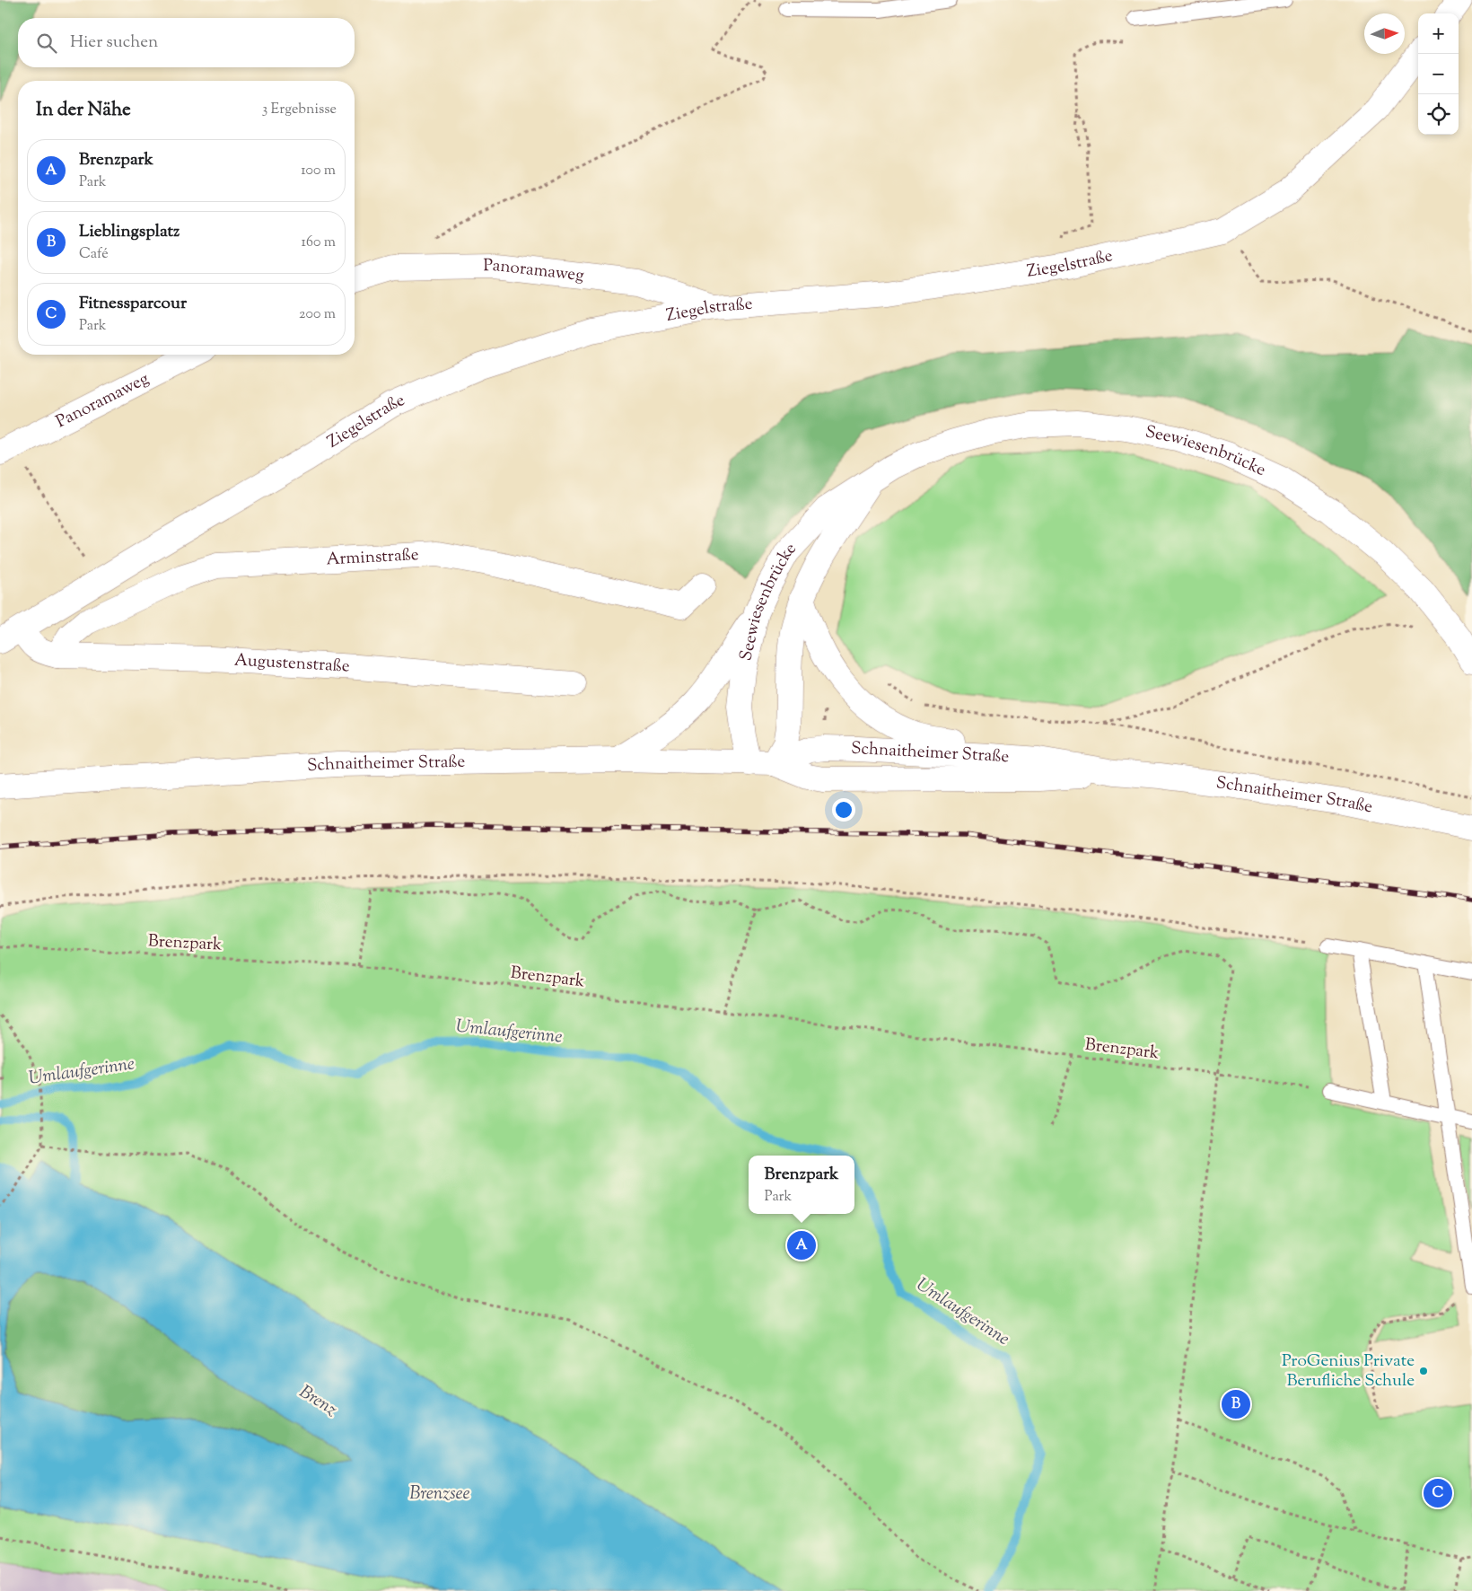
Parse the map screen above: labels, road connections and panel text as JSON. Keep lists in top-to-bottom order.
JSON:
{
  "streets": {
    "street": [
      "Ziegelstraße",
      "Panoramaweg",
      "Seewiesenbrücke",
      "Arminstraße",
      "Augustenstraße",
      "Schnaitheimer Straße"
    ],
    "path": ["Brenzpark"]
  },
  "crossings": [
    ["Ziegelstraße", "Panoramaweg"],
    ["Ziegelstraße", "Augustenstraße"],
    ["Seewiesenbrücke", "Schnaitheimer Straße"],
    ["Arminstraße", "Augustenstraße"]
  ],
  "water": ["Umlaufgerinne", "Brenz", "Brenzsee"],
  "places": ["ProGenius Private Berufliche Schule"],
  "north": "right",
  "page": {
    "map_buttons": ["+", "−"],
    "search": "Hier suchen",
    "heading": ["In der Nähe", "3 Ergebnisse"],
    "list": [
      {
        "mark": "A",
        "name": "Brenzpark",
        "note": "Park",
        "value": "100 m"
      },
      {
        "mark": "B",
        "name": "Lieblingsplatz",
        "note": "Café",
        "value": "160 m"
      },
      {
        "mark": "C",
        "name": "Fitnessparcour",
        "note": "Park",
        "value": "200 m"
      }
    ],
    "popup": ["Brenzpark", "Park"],
    "pins": ["A", "B", "C"]
  }
}
